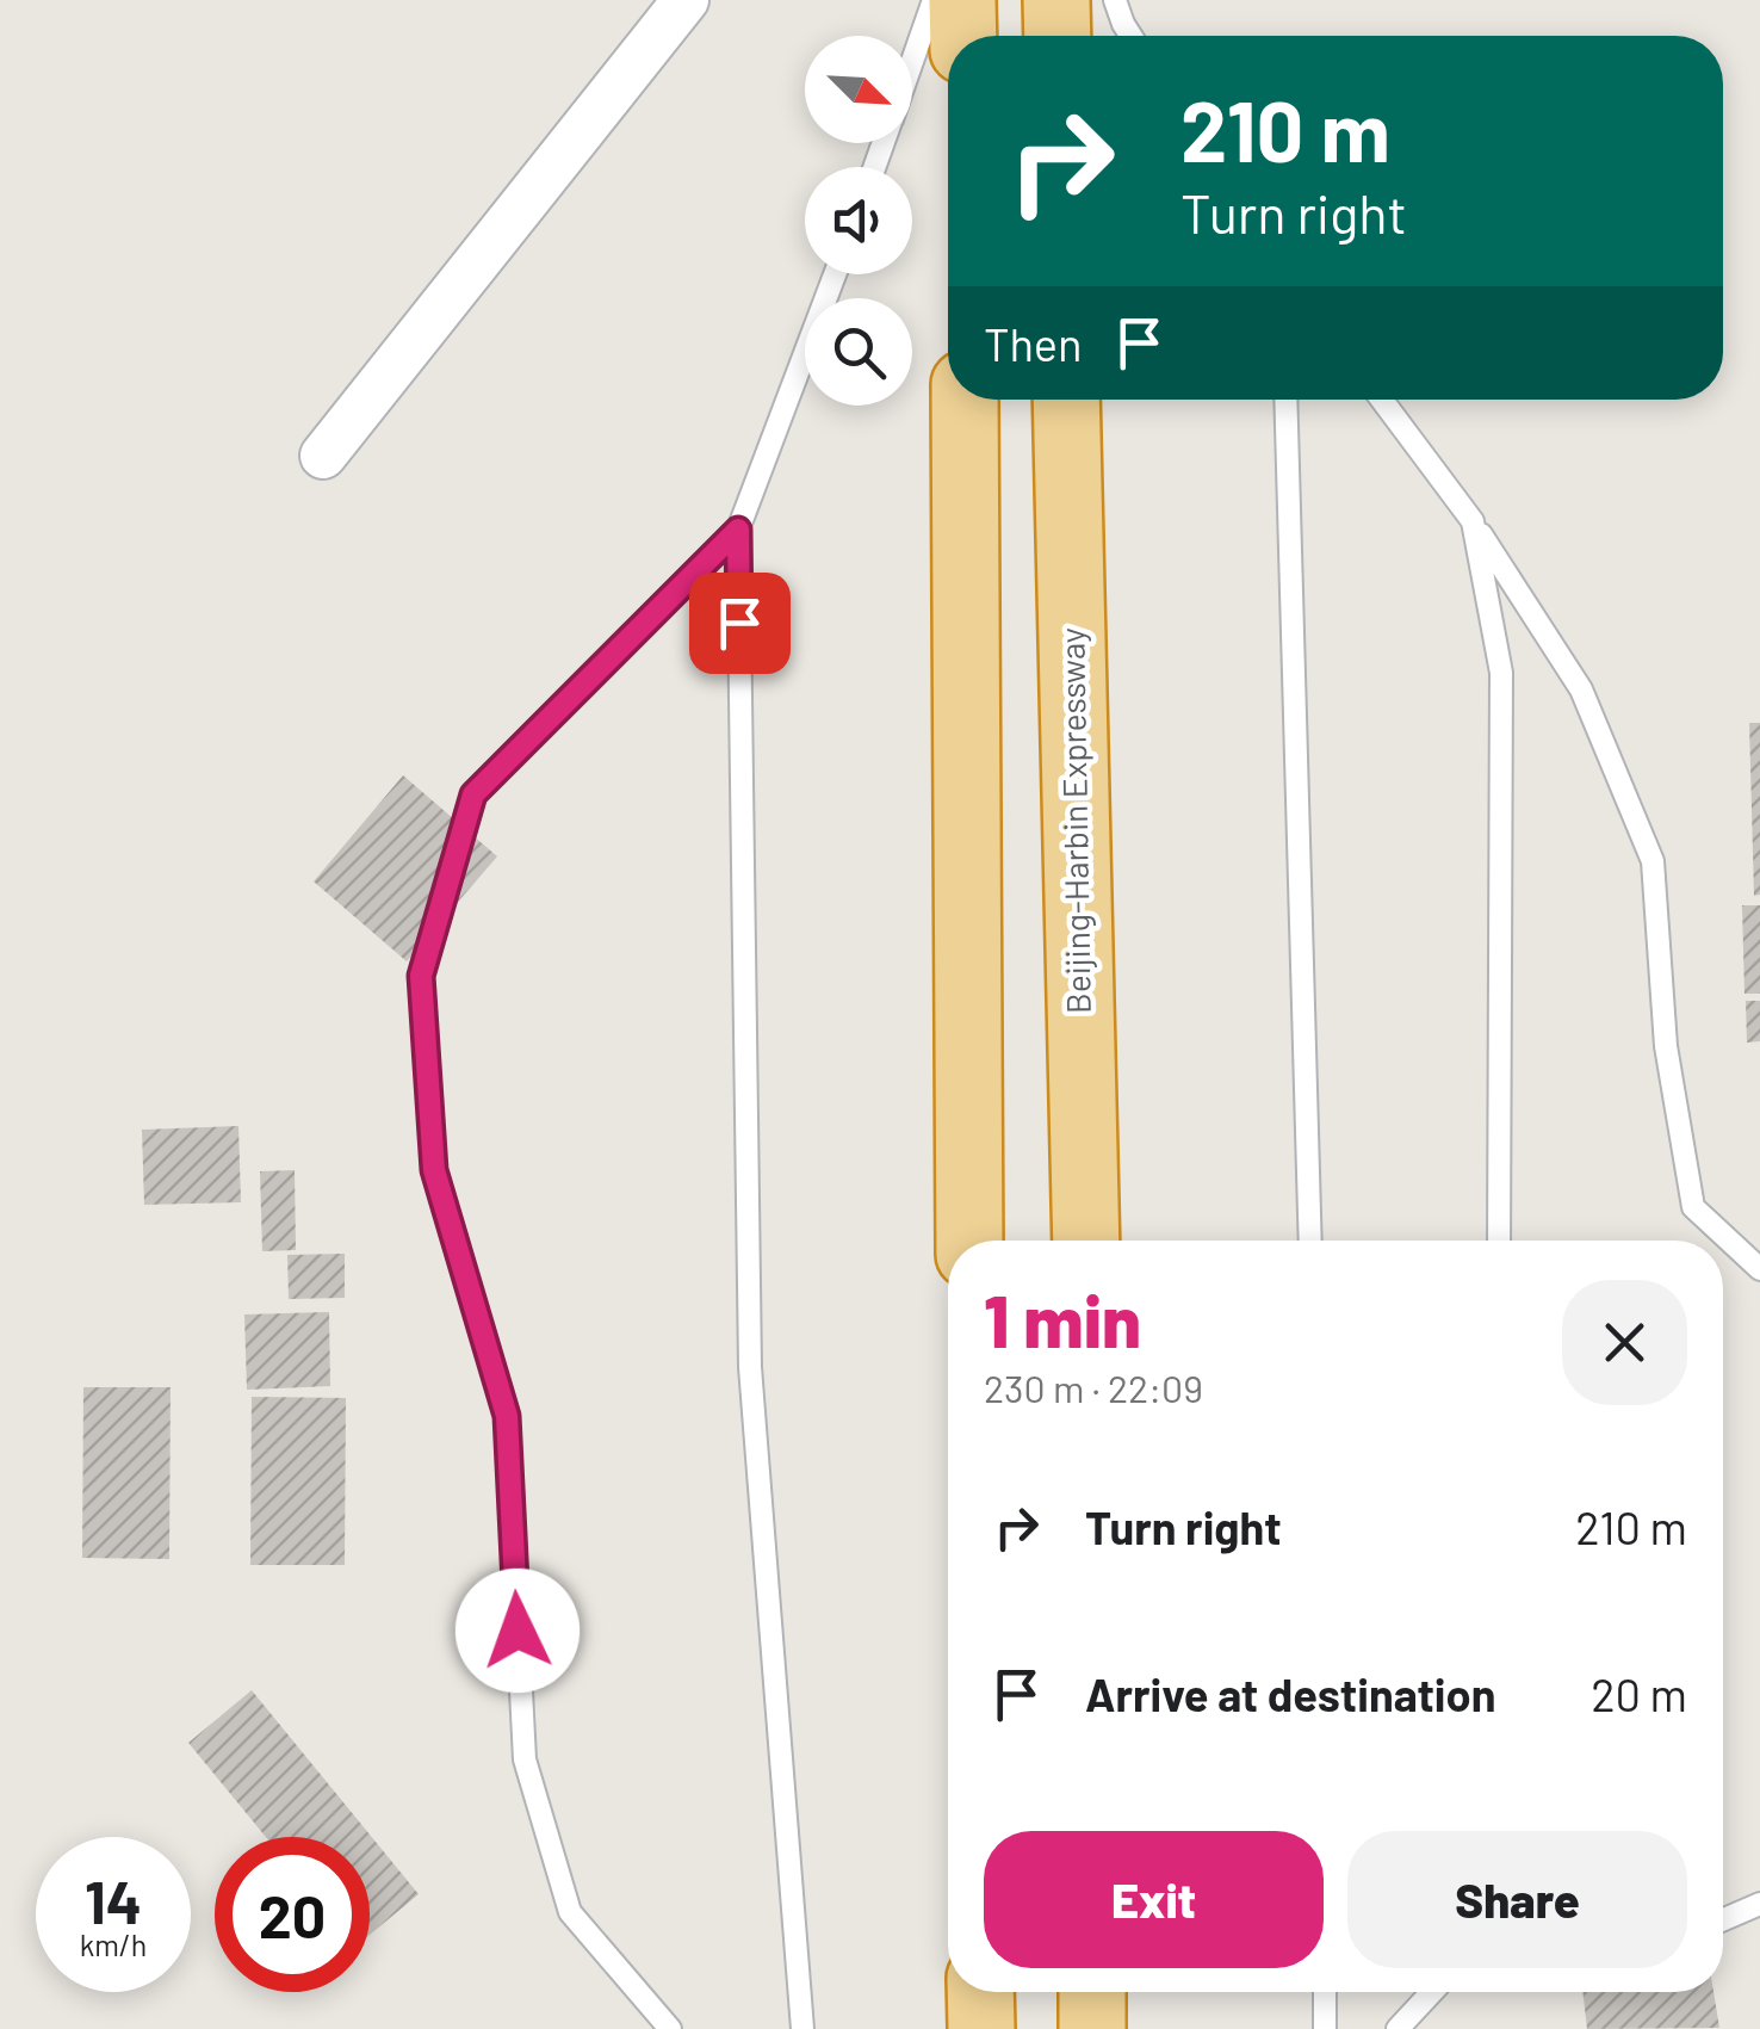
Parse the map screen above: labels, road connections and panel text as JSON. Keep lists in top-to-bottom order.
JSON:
{
  "streets": {
    "highway": ["Beijing-Harbin Expressway"]
  },
  "north": "bottom right",
  "page": {
    "turn": ["210 m", "Turn right"],
    "then": "Then",
    "heading": ["1 min", "230 m · 22:09"],
    "list": [
      {
        "name": "Turn right",
        "value": "210 m"
      },
      {
        "name": "Arrive at destination",
        "value": "20 m"
      }
    ],
    "buttons": ["Exit", "Share"],
    "speed": "14 km/h",
    "limit": "20"
  }
}
